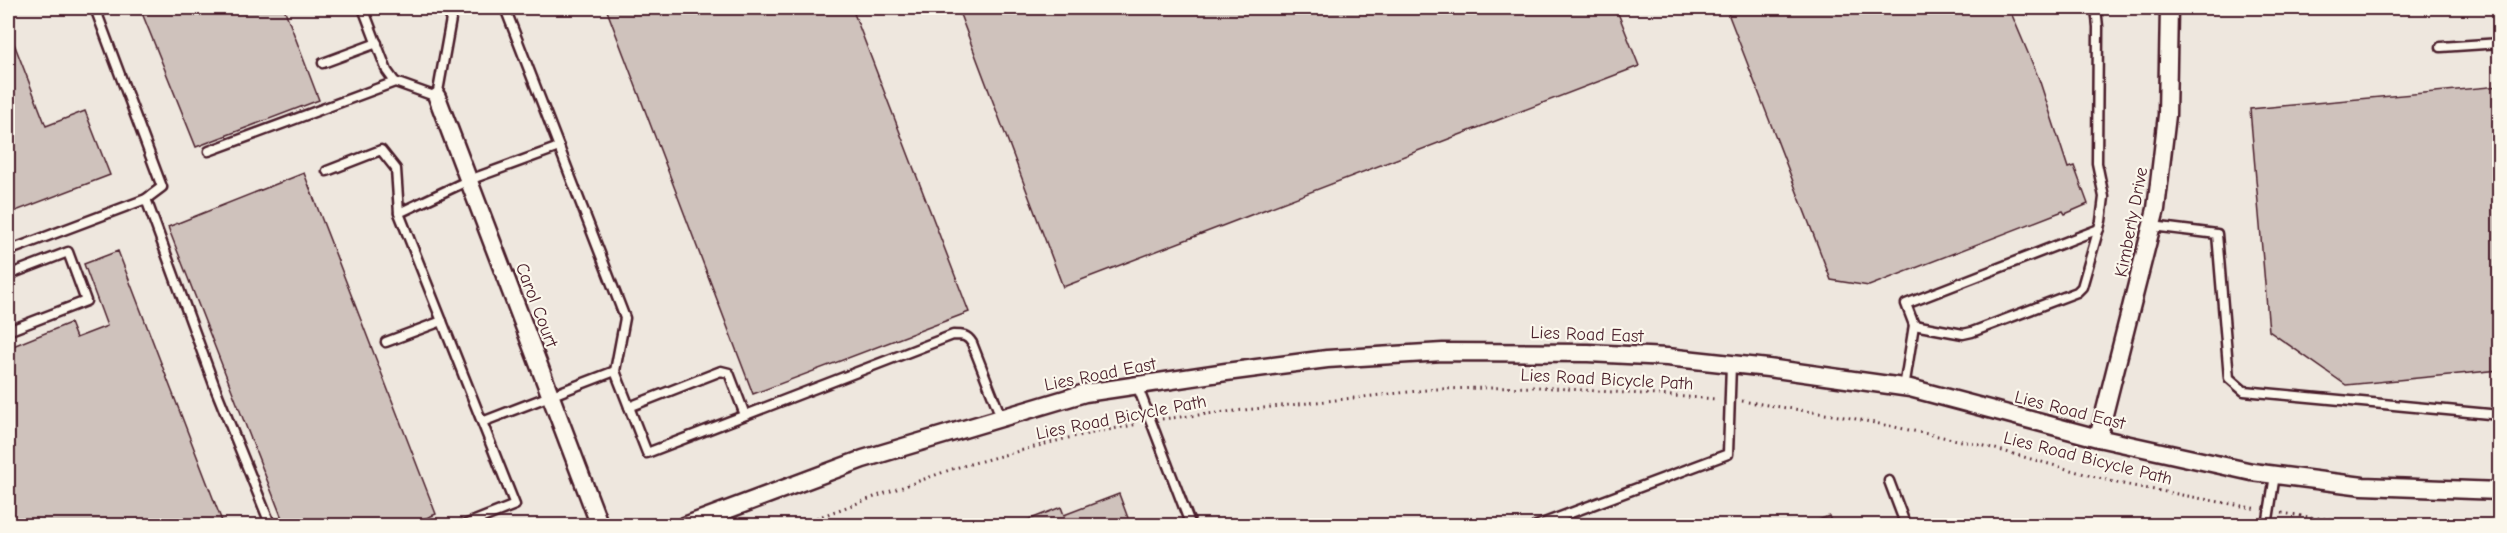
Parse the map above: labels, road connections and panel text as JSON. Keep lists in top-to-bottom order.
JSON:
{
  "streets": {
    "street": ["Kimberly Drive", "Carol Court", "Lies Road East"],
    "path": ["Lies Road Bicycle Path"]
  },
  "crossings": [
    ["Kimberly Drive", "Lies Road East"]
  ]
}
